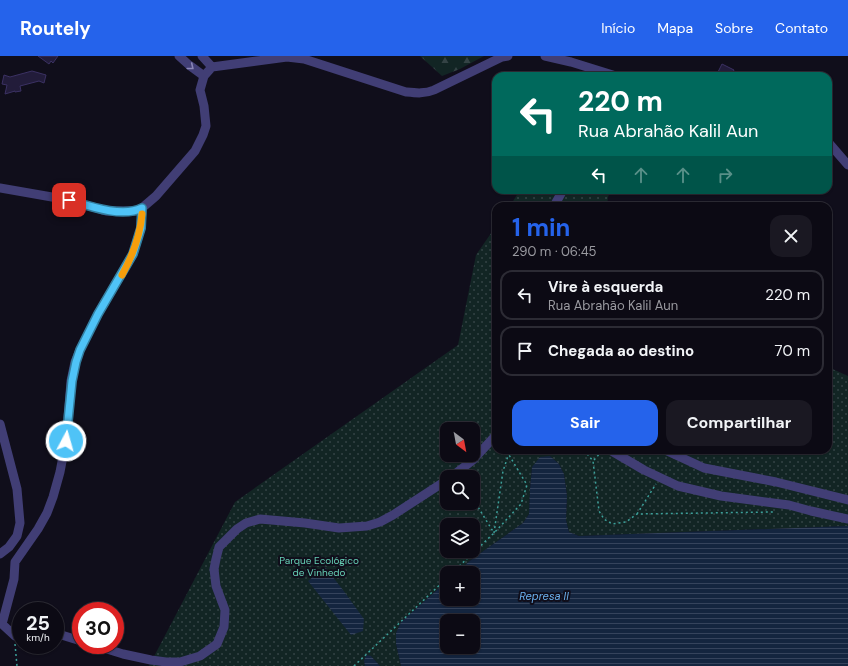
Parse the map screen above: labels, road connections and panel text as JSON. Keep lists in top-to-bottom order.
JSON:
{
  "water": ["Represa II"],
  "parks": ["Parque Ecológico de Vinhedo"],
  "north": "bottom right",
  "page": {
    "header": "Routely",
    "nav": [
      "Início",
      "Mapa",
      "Sobre",
      "Contato"
    ],
    "turn": ["220 m", "Rua Abrahão Kalil Aun"],
    "heading": ["1 min", "290 m · 06:45"],
    "list": [
      {
        "name": "Vire à esquerda",
        "note": "Rua Abrahão Kalil Aun",
        "value": "220 m"
      },
      {
        "name": "Chegada ao destino",
        "value": "70 m"
      }
    ],
    "buttons": ["Sair", "Compartilhar"],
    "map_buttons": ["+", "−"],
    "speed": "25 km/h",
    "limit": "30"
  }
}
